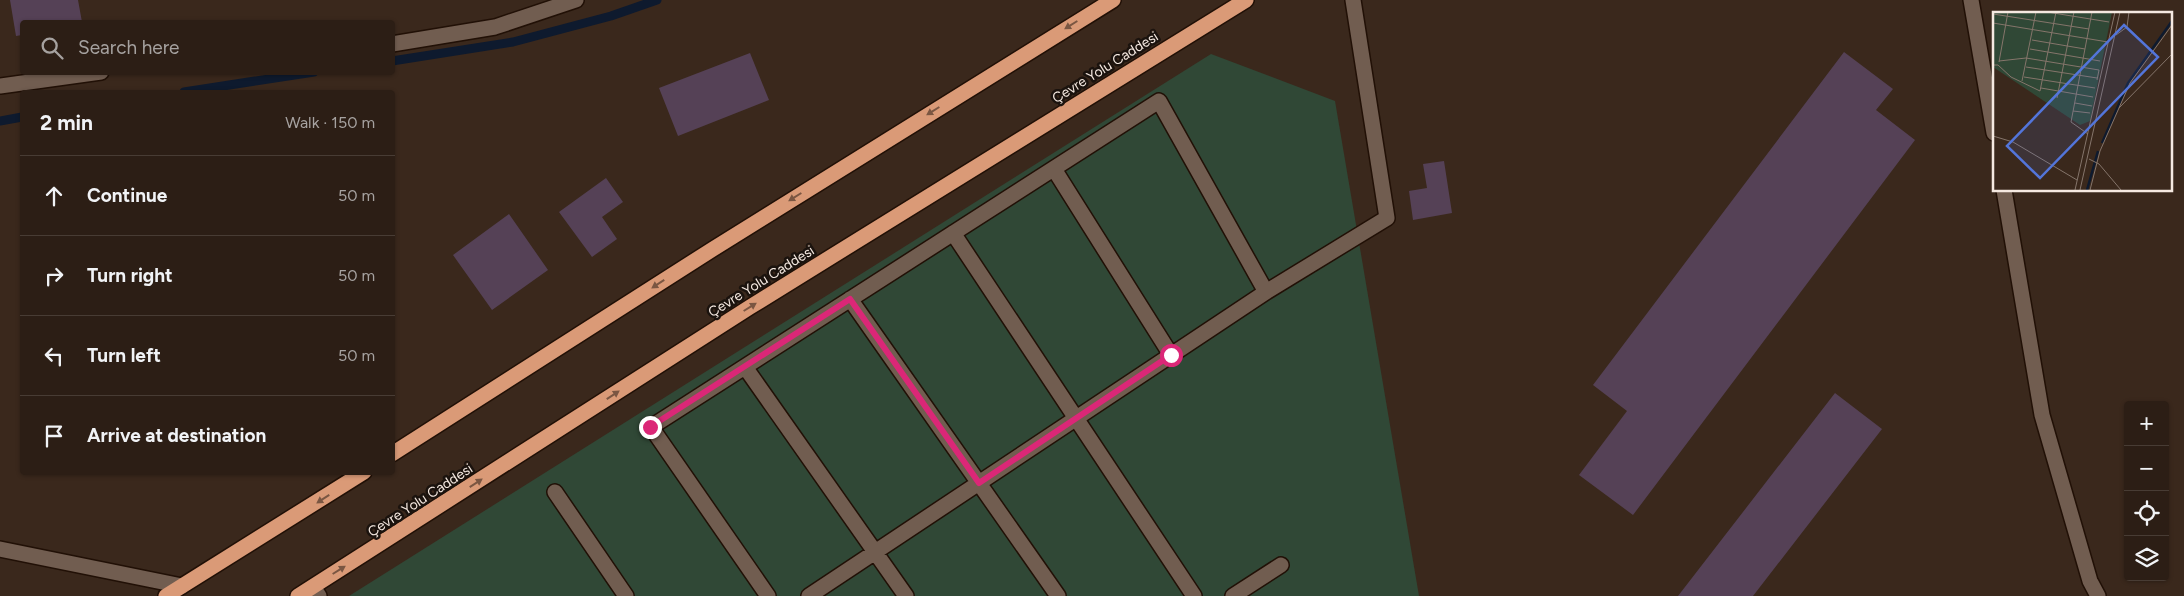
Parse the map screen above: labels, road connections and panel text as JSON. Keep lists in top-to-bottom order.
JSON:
{
  "streets": {
    "highway": ["Çevre Yolu Caddesi"]
  },
  "page": {
    "search": "Search here",
    "heading": ["2 min", "Walk · 150 m"],
    "list": [
      ["Continue", "50 m"],
      ["Turn right", "50 m"],
      ["Turn left", "50 m"],
      "Arrive at destination"
    ],
    "map_buttons": ["+", "−"]
  }
}
